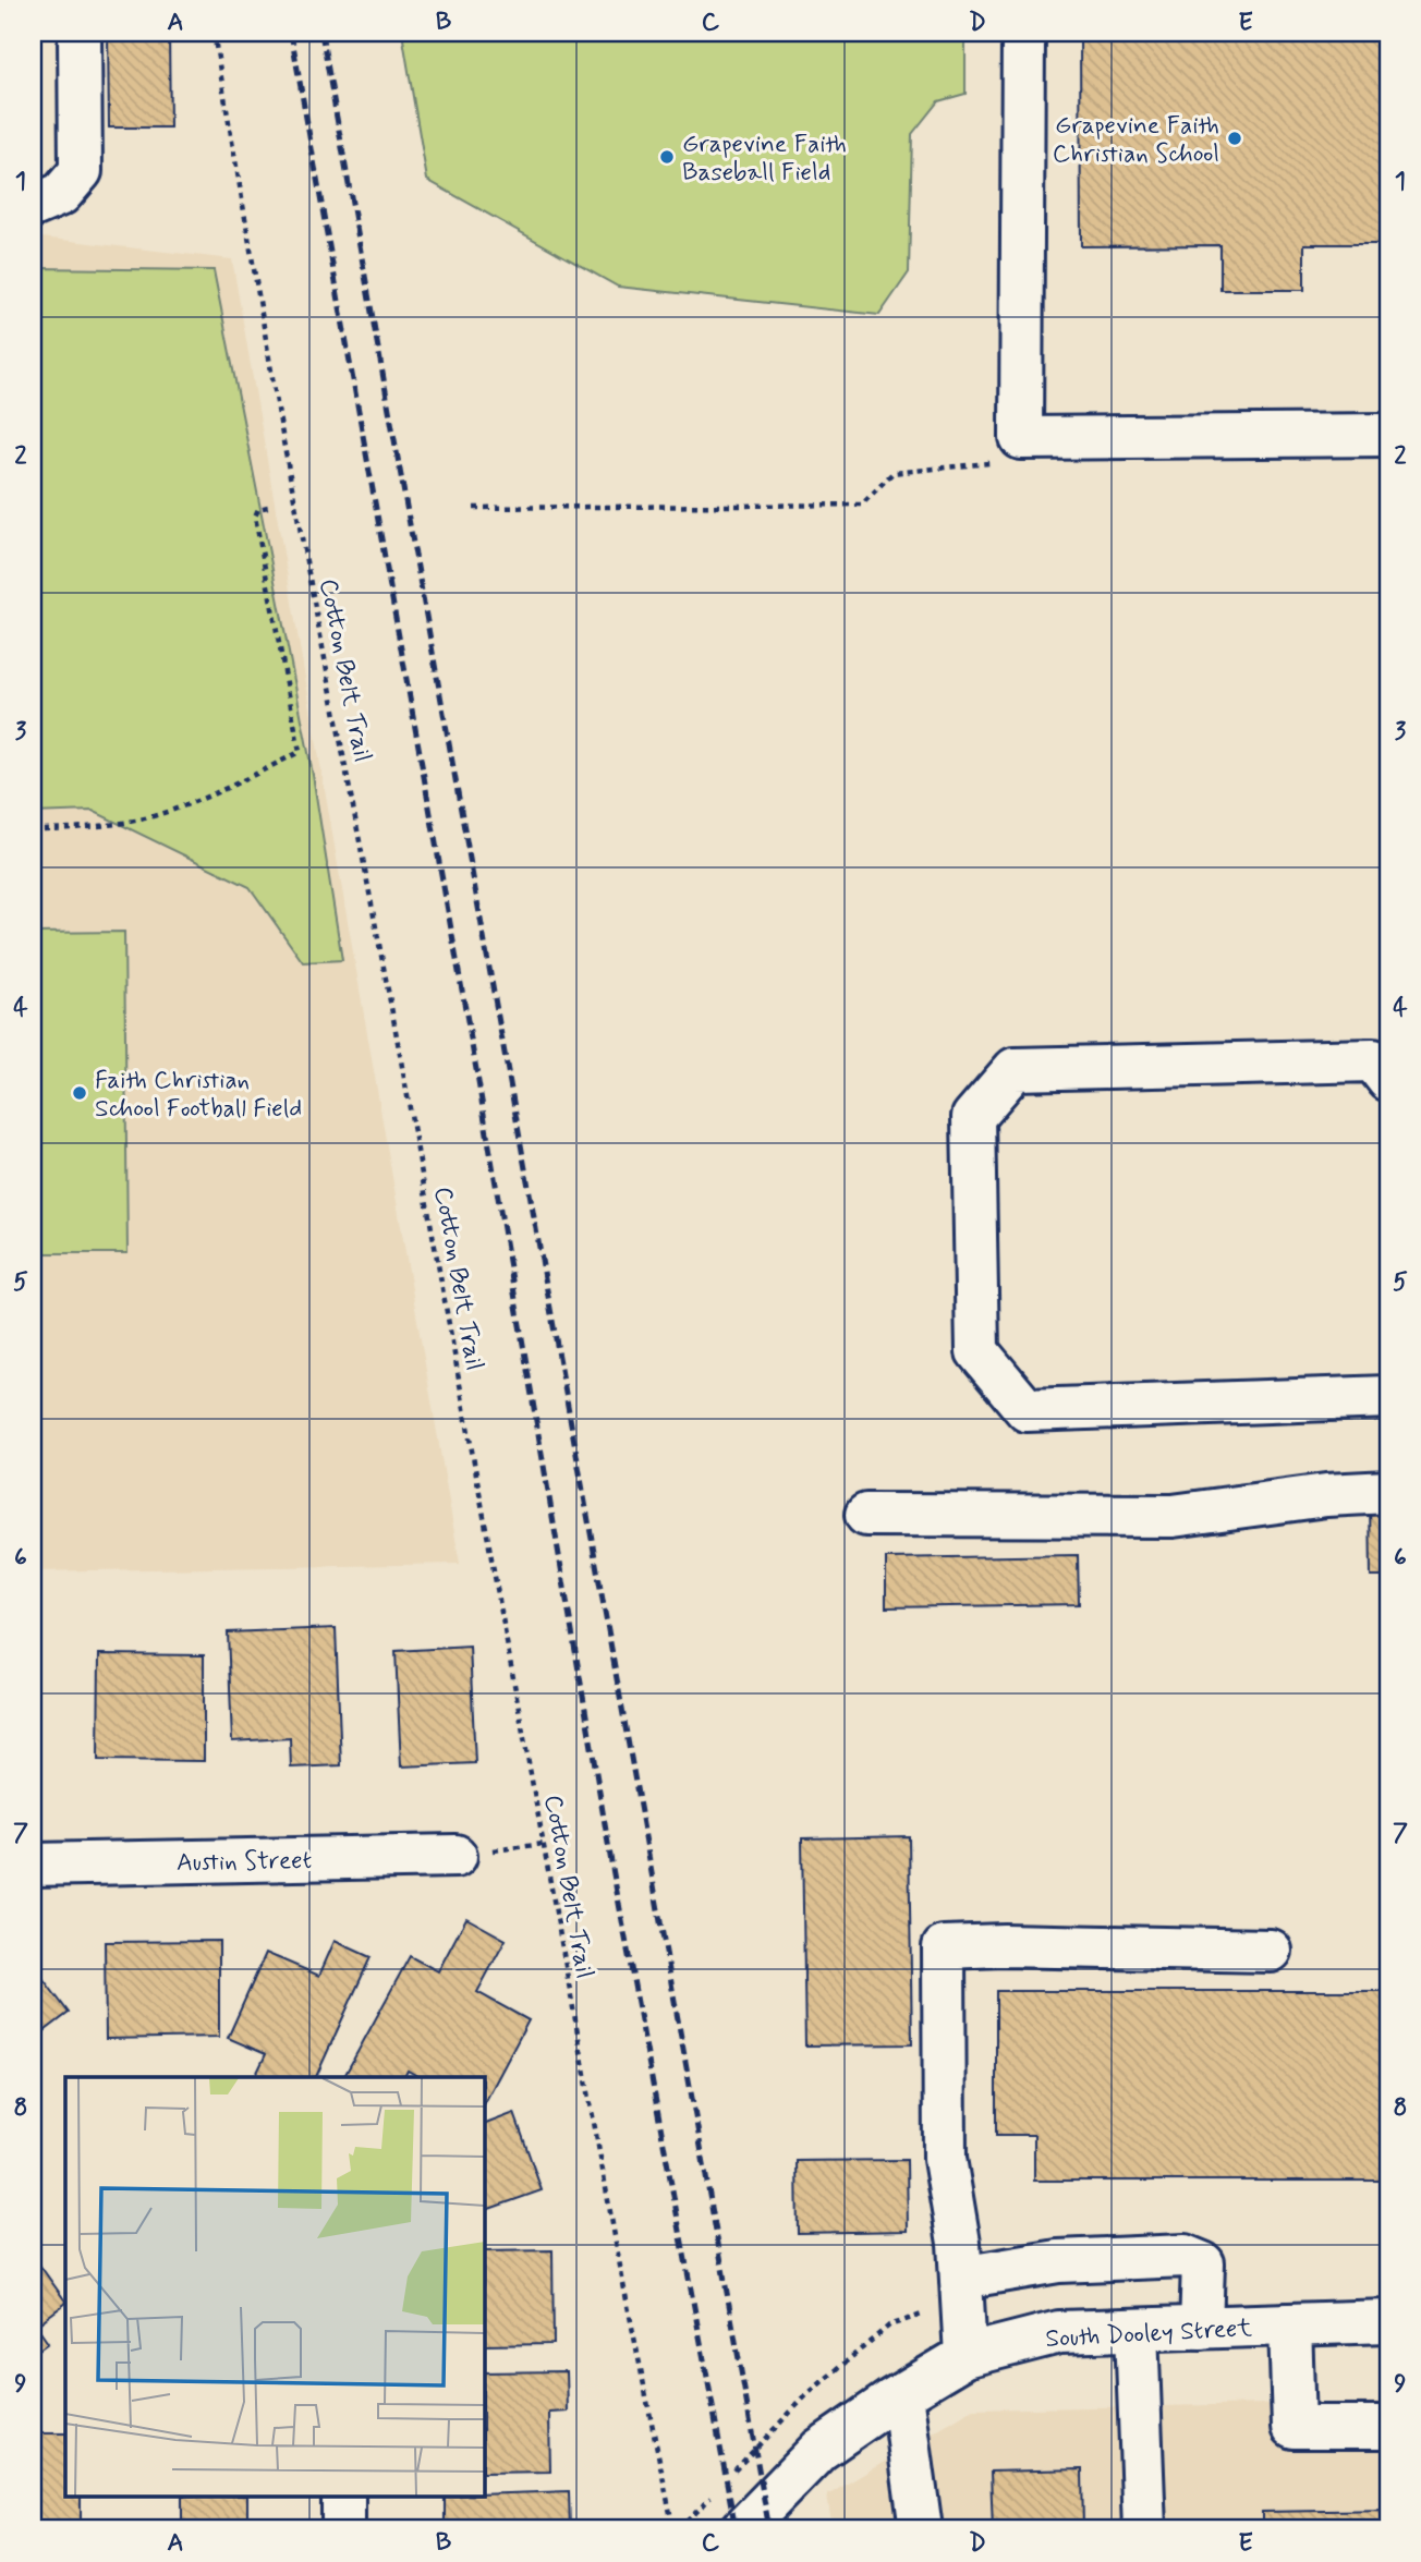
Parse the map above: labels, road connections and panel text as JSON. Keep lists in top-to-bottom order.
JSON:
{
  "streets": {
    "street": ["Austin Street", "South Dooley Street"],
    "path": ["Cotton Belt Trail"]
  },
  "places": ["Grapevine Faith Christian School", "Grapevine Faith Baseball Field", "Faith Christian School Football Field"],
  "grid": {
    "columns": [
      "A",
      "B",
      "C",
      "D",
      "E"
    ],
    "rows": [
      "1",
      "2",
      "3",
      "4",
      "5",
      "6",
      "7",
      "8",
      "9"
    ]
  }
}
